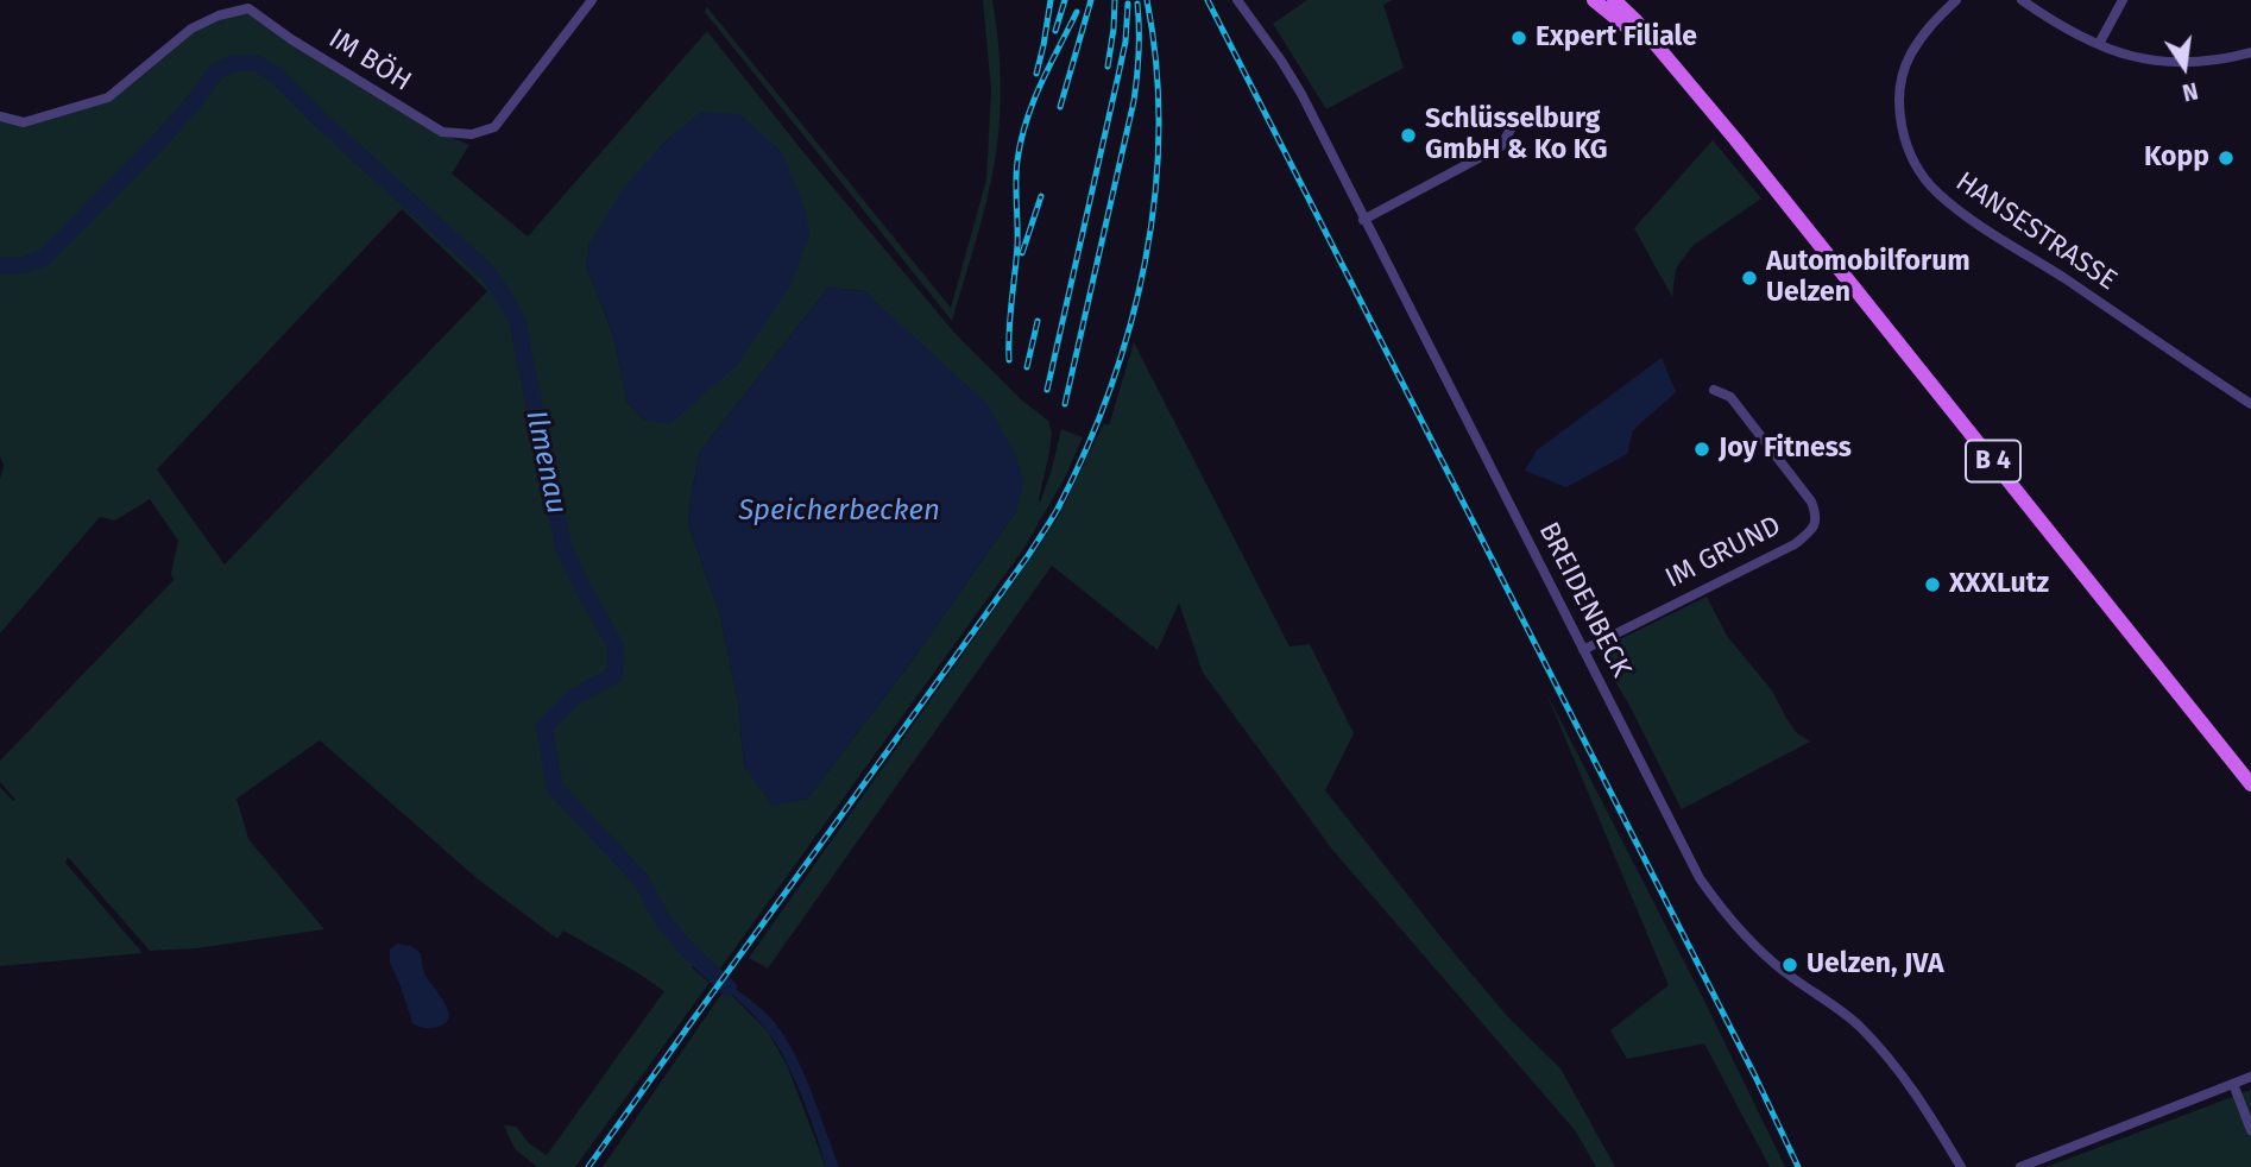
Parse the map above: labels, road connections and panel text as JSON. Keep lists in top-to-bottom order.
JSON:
{
  "streets": {
    "main road": ["B 4"],
    "street": [
      "IM BÖH",
      "HANSESTRASSE",
      "IM GRUND",
      "BREIDENBECK"
    ]
  },
  "crossings": [
    ["IM GRUND", "BREIDENBECK"]
  ],
  "water": ["Ilmenau", "Speicherbecken"],
  "places": [
    "Expert Filiale",
    "Schlüsselburg GmbH & Ko KG",
    "Kopp",
    "Automobilforum Uelzen",
    "Joy Fitness",
    "XXXLutz",
    "Uelzen, JVA"
  ],
  "north": "bottom"
}
